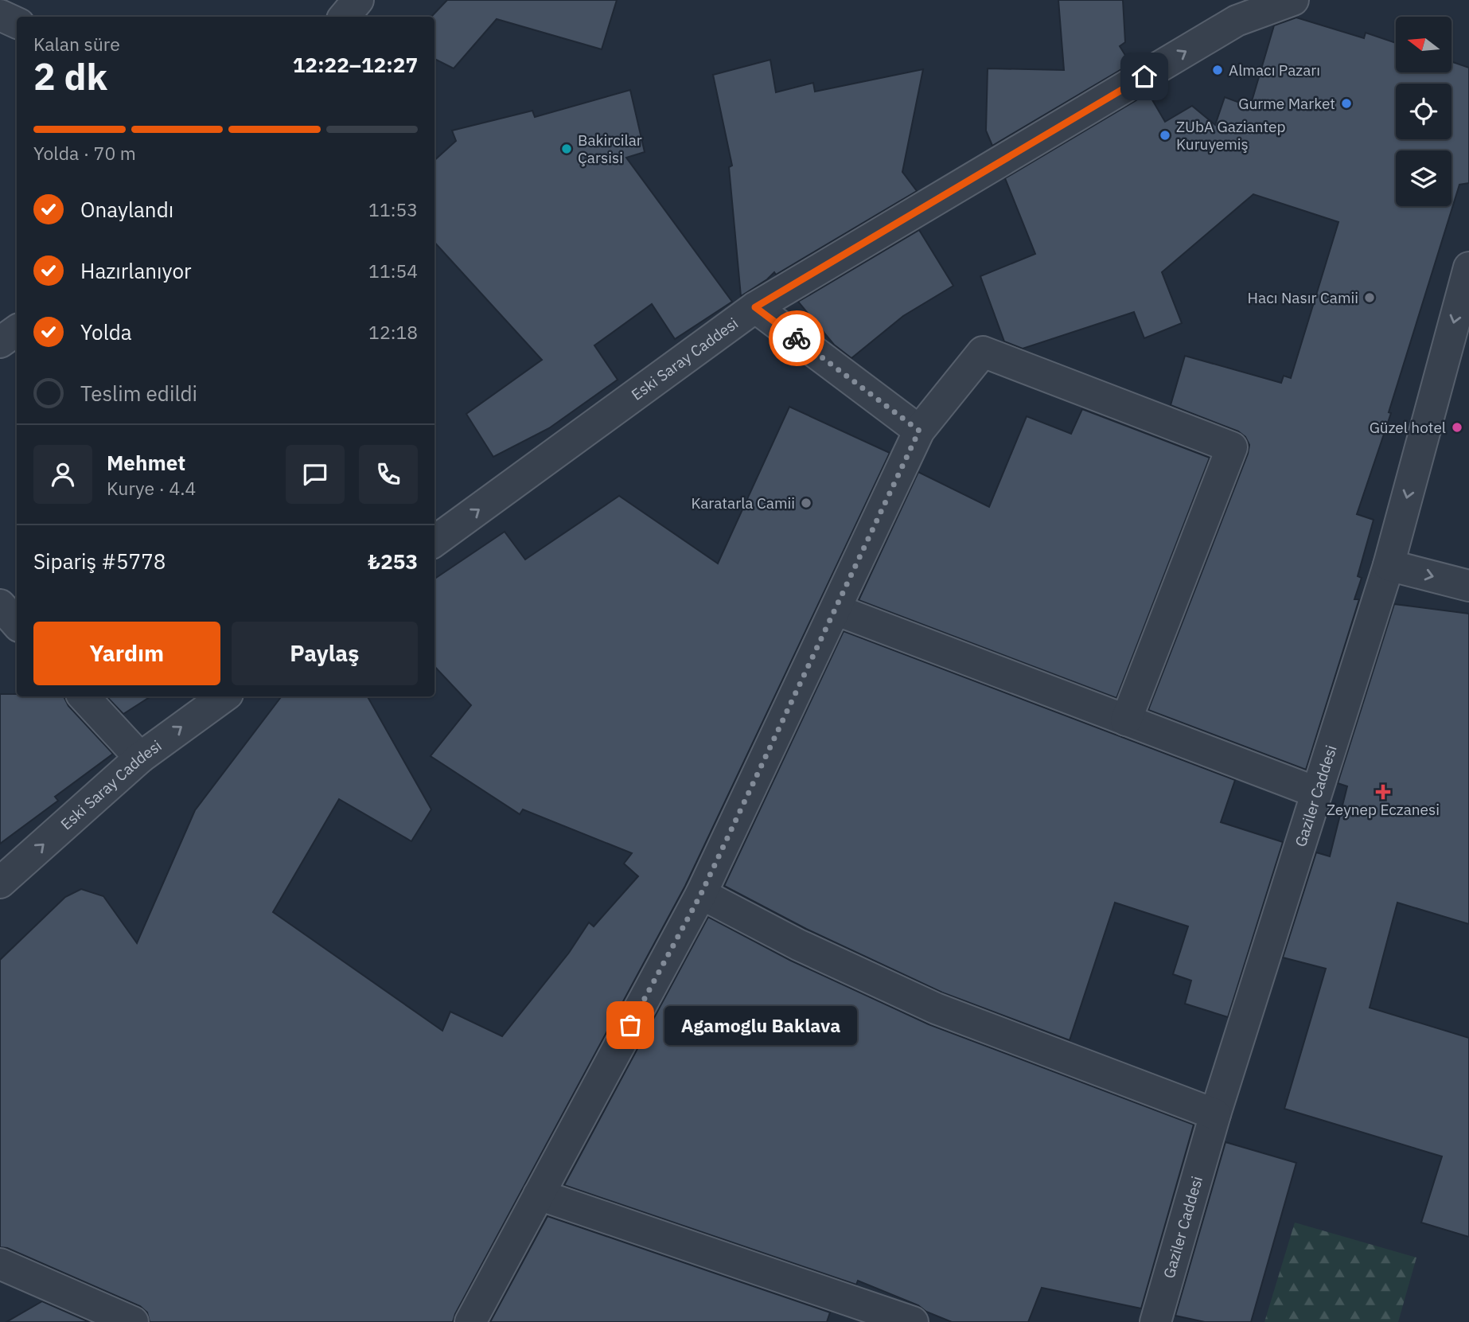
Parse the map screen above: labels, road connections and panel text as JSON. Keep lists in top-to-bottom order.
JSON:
{
  "streets": {
    "street": ["Eski Saray Caddesi", "Gaziler Caddesi"]
  },
  "one_way": ["Eski Saray Caddesi"],
  "places": {
    "other": [
      "Almacı Pazarı",
      "Gurme Market",
      "ZUbA Gaziantep Kuruyemiş",
      "Bakircilar Çarsisi",
      "Hacı Nasır Camii",
      "Güzel hotel",
      "Karatarla Camii",
      "Agamoglu Baklava"
    ],
    "health": ["Zeynep Eczanesi"]
  },
  "north": "left",
  "page": {
    "heading": ["2 dk", "Kalan süre", "12:22–12:27"],
    "panel": [
      "Mehmet",
      "Kurye · 4.4",
      "Sipariş #5778",
      "₺253"
    ],
    "bar": "Yolda · 70 m",
    "list": [
      ["Onaylandı", "11:53"],
      ["Hazırlanıyor", "11:54"],
      ["Yolda", "12:18"],
      "Teslim edildi"
    ],
    "buttons": ["Yardım", "Paylaş"],
    "bubble": "Agamoglu Baklava"
  }
}
